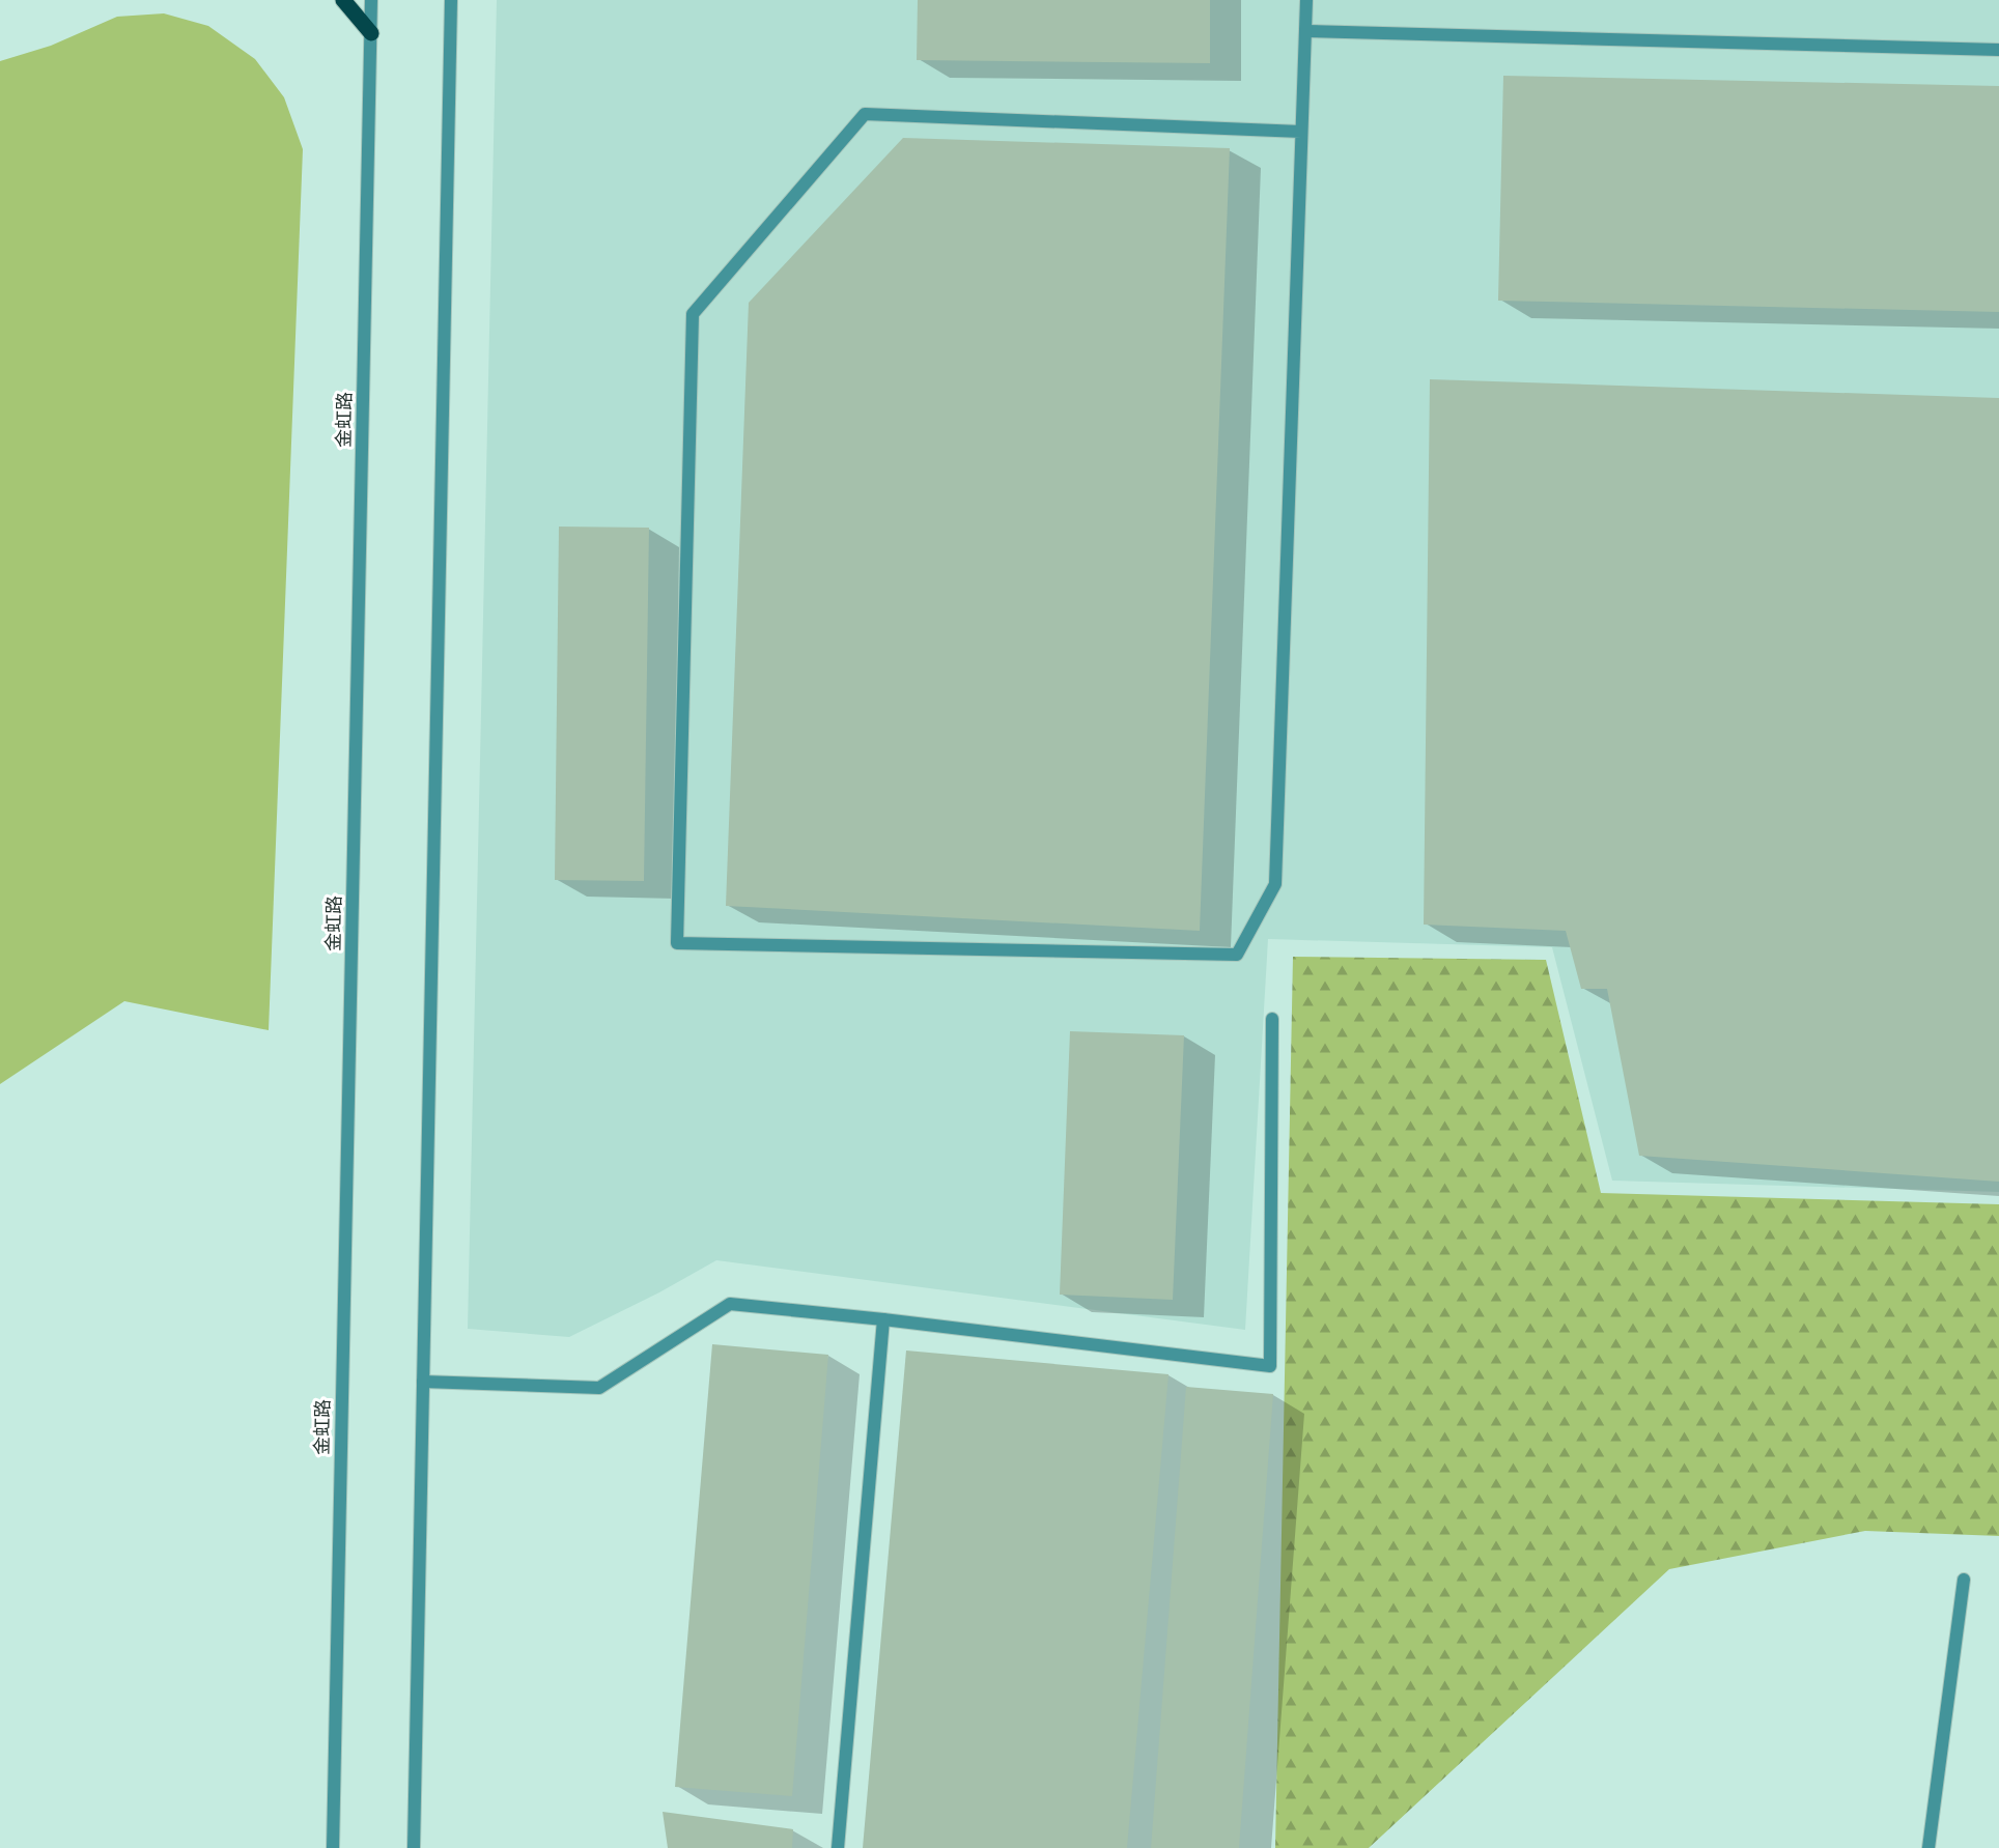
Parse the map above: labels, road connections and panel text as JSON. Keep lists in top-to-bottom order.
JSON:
{
  "streets": {
    "street": ["金虹路"]
  }
}
